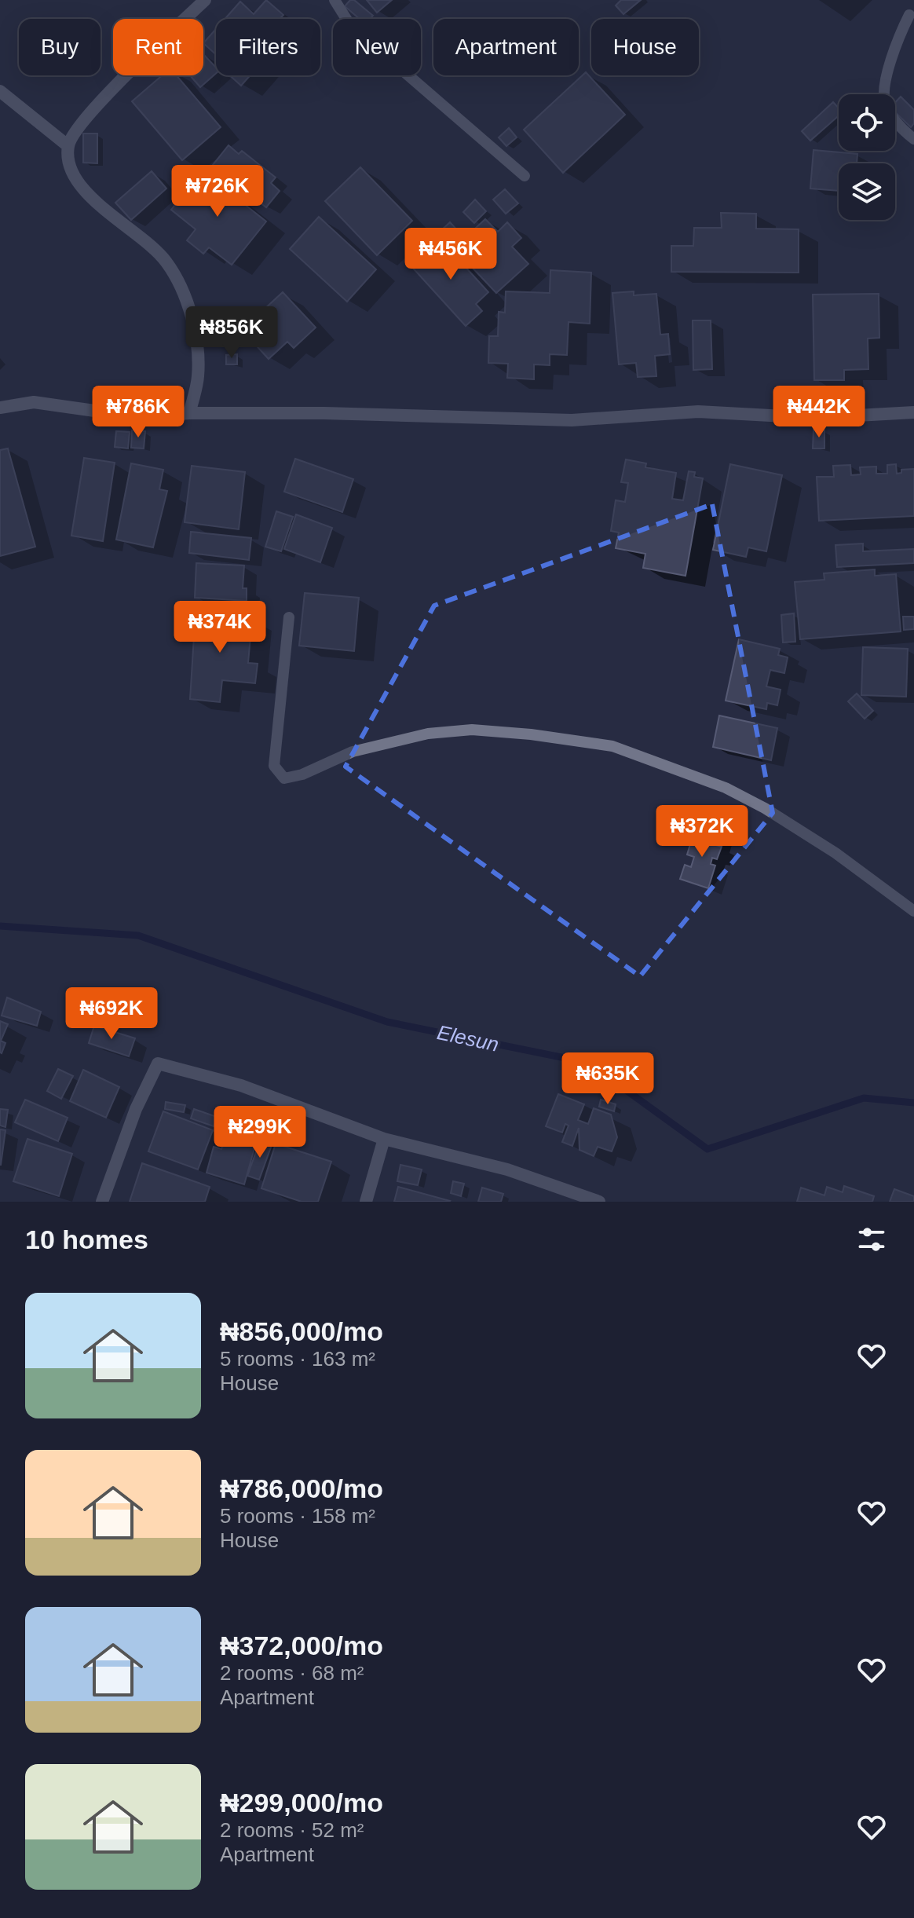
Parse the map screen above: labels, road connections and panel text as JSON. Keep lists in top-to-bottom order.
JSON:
{
  "water": ["Elesun"],
  "page": {
    "chip": [
      "Buy",
      "Rent",
      "Filters",
      "New",
      "Apartment",
      "House"
    ],
    "price": [
      "₦726K",
      "₦456K",
      "₦856K",
      "₦786K",
      "₦442K",
      "₦374K",
      "₦372K",
      "₦692K",
      "₦635K",
      "₦299K"
    ],
    "heading": "10 homes",
    "list": [
      {
        "name": "₦856,000/mo",
        "note": "5 rooms · 163 m² · House"
      },
      {
        "name": "₦786,000/mo",
        "note": "5 rooms · 158 m² · House"
      },
      {
        "name": "₦372,000/mo",
        "note": "2 rooms · 68 m² · Apartment"
      },
      {
        "name": "₦299,000/mo",
        "note": "2 rooms · 52 m² · Apartment"
      }
    ]
  }
}
